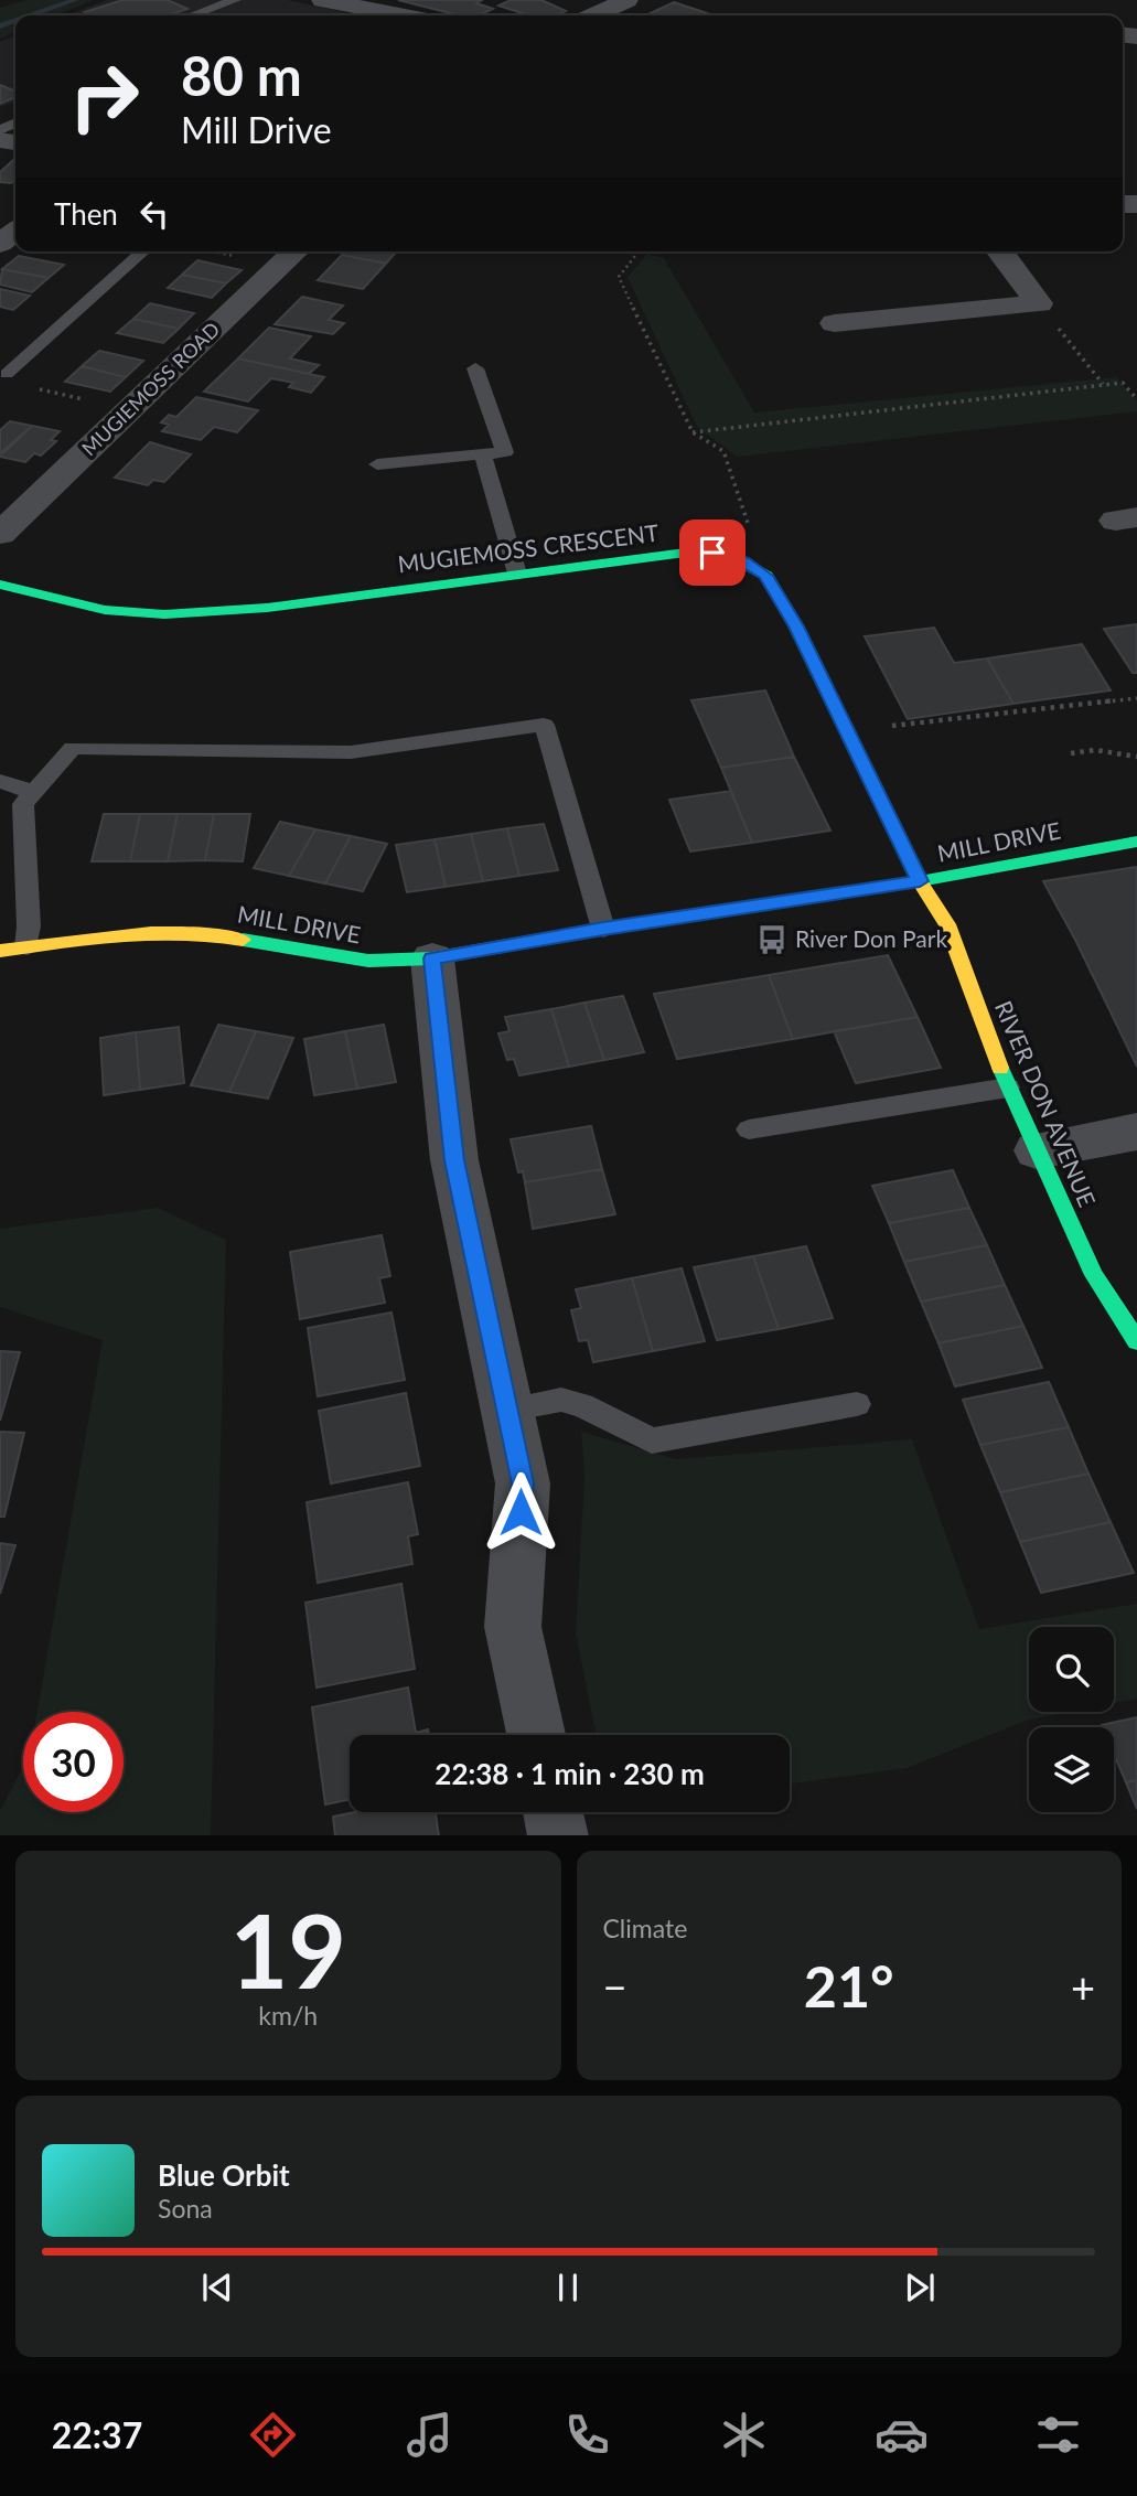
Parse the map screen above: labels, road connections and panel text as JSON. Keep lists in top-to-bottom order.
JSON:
{
  "streets": {
    "street": [
      "MUGIEMOSS ROAD",
      "MUGIEMOSS CRESCENT",
      "MILL DRIVE",
      "RIVER DON AVENUE"
    ]
  },
  "crossings": [
    ["MILL DRIVE", "RIVER DON AVENUE"]
  ],
  "places": {
    "bus stop": ["River Don Park"]
  },
  "page": {
    "turn": ["80 m", "Mill Drive"],
    "then": "Then",
    "limit": "30",
    "trip": "22:38 · 1 min · 230 m",
    "tile": [
      ["19", "km/h"],
      "Climate"
    ],
    "heat": ["−", "21°", "+"],
    "song": ["Blue Orbit", "Sona"],
    "tabs": "22:37"
  }
}
